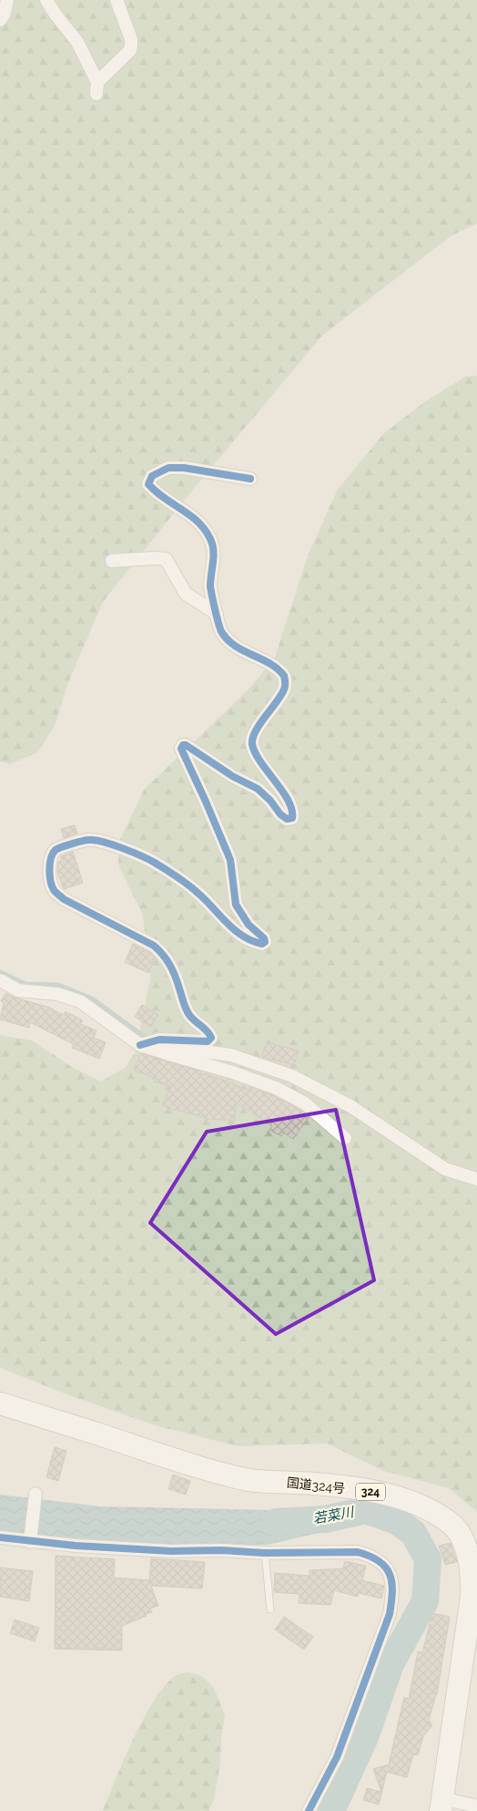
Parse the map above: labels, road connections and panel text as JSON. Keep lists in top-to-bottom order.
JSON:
{
  "streets": {
    "highway": ["国道324号", "324"]
  },
  "water": ["若菜川"]
}
